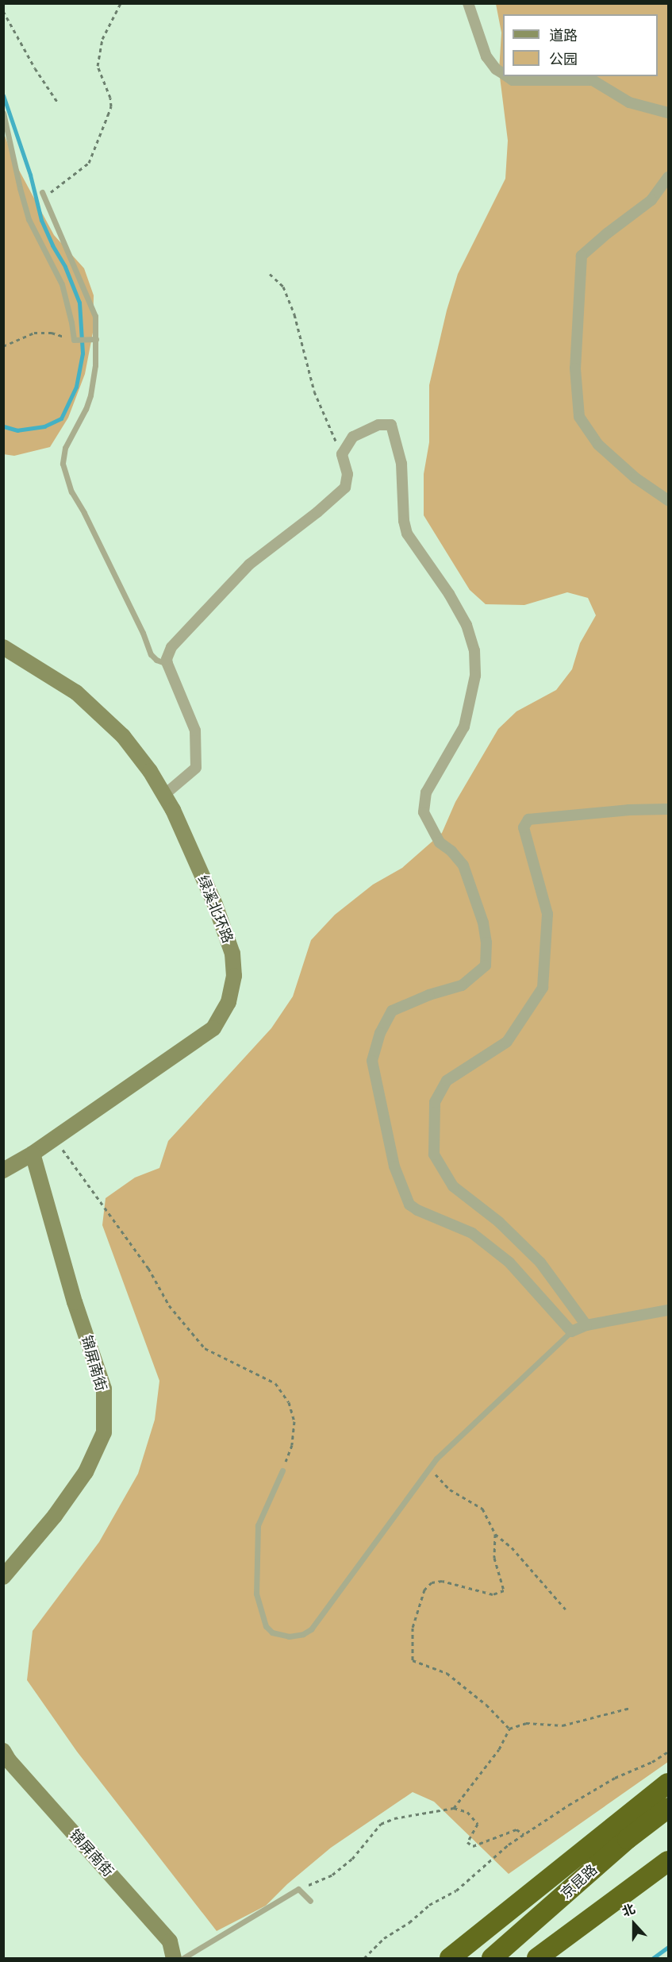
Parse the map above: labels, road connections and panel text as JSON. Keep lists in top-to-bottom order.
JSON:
{
  "streets": {
    "highway": ["京昆路"],
    "street": ["绿溪北环路", "锦屏南街"]
  },
  "crossings": [
    ["绿溪北环路", "锦屏南街"]
  ],
  "legend": ["道路", "公园"],
  "north": "top"
}
